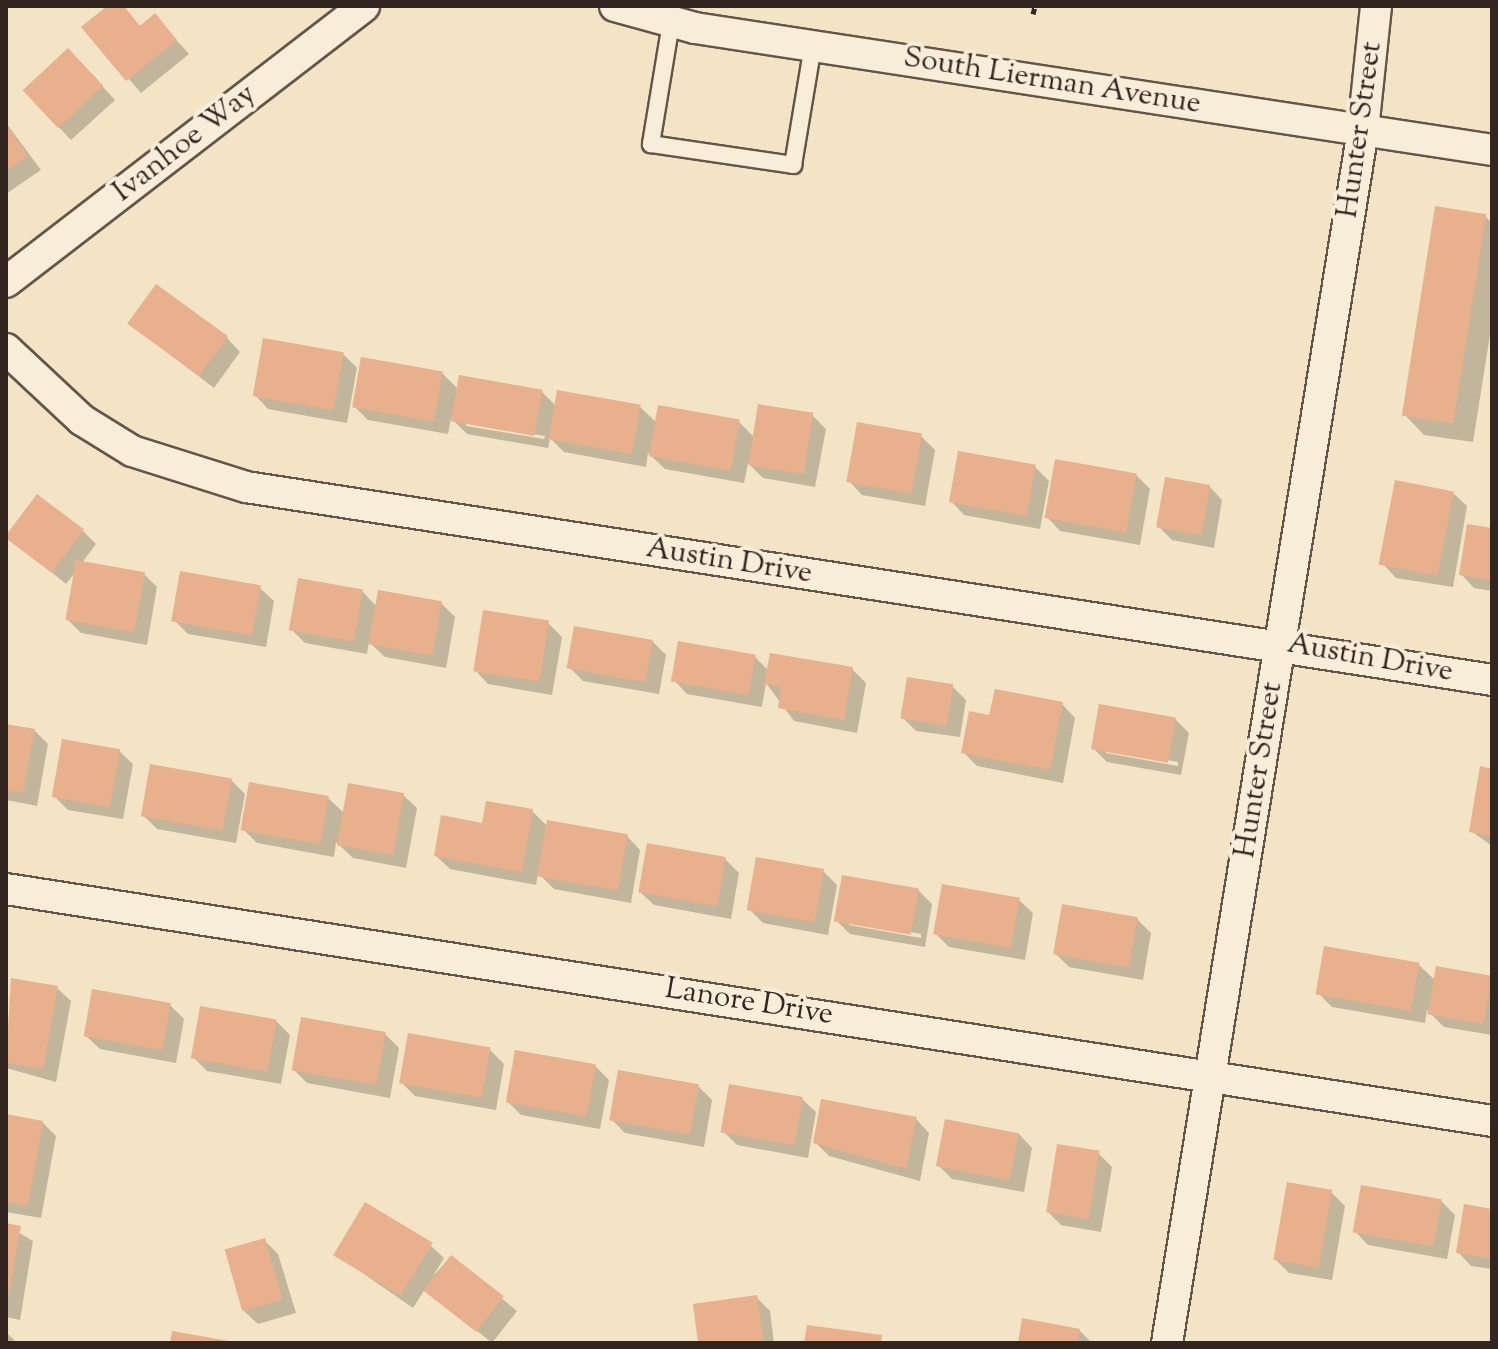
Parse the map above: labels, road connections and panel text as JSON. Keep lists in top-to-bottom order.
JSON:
{
  "streets": {
    "street": [
      "South Lierman Avenue",
      "Hunter Street",
      "Ivanhoe Way",
      "Austin Drive",
      "Lanore Drive"
    ]
  },
  "crossings": [
    ["South Lierman Avenue", "Hunter Street"],
    ["Hunter Street", "Austin Drive"],
    ["Hunter Street", "Lanore Drive"]
  ]
}
